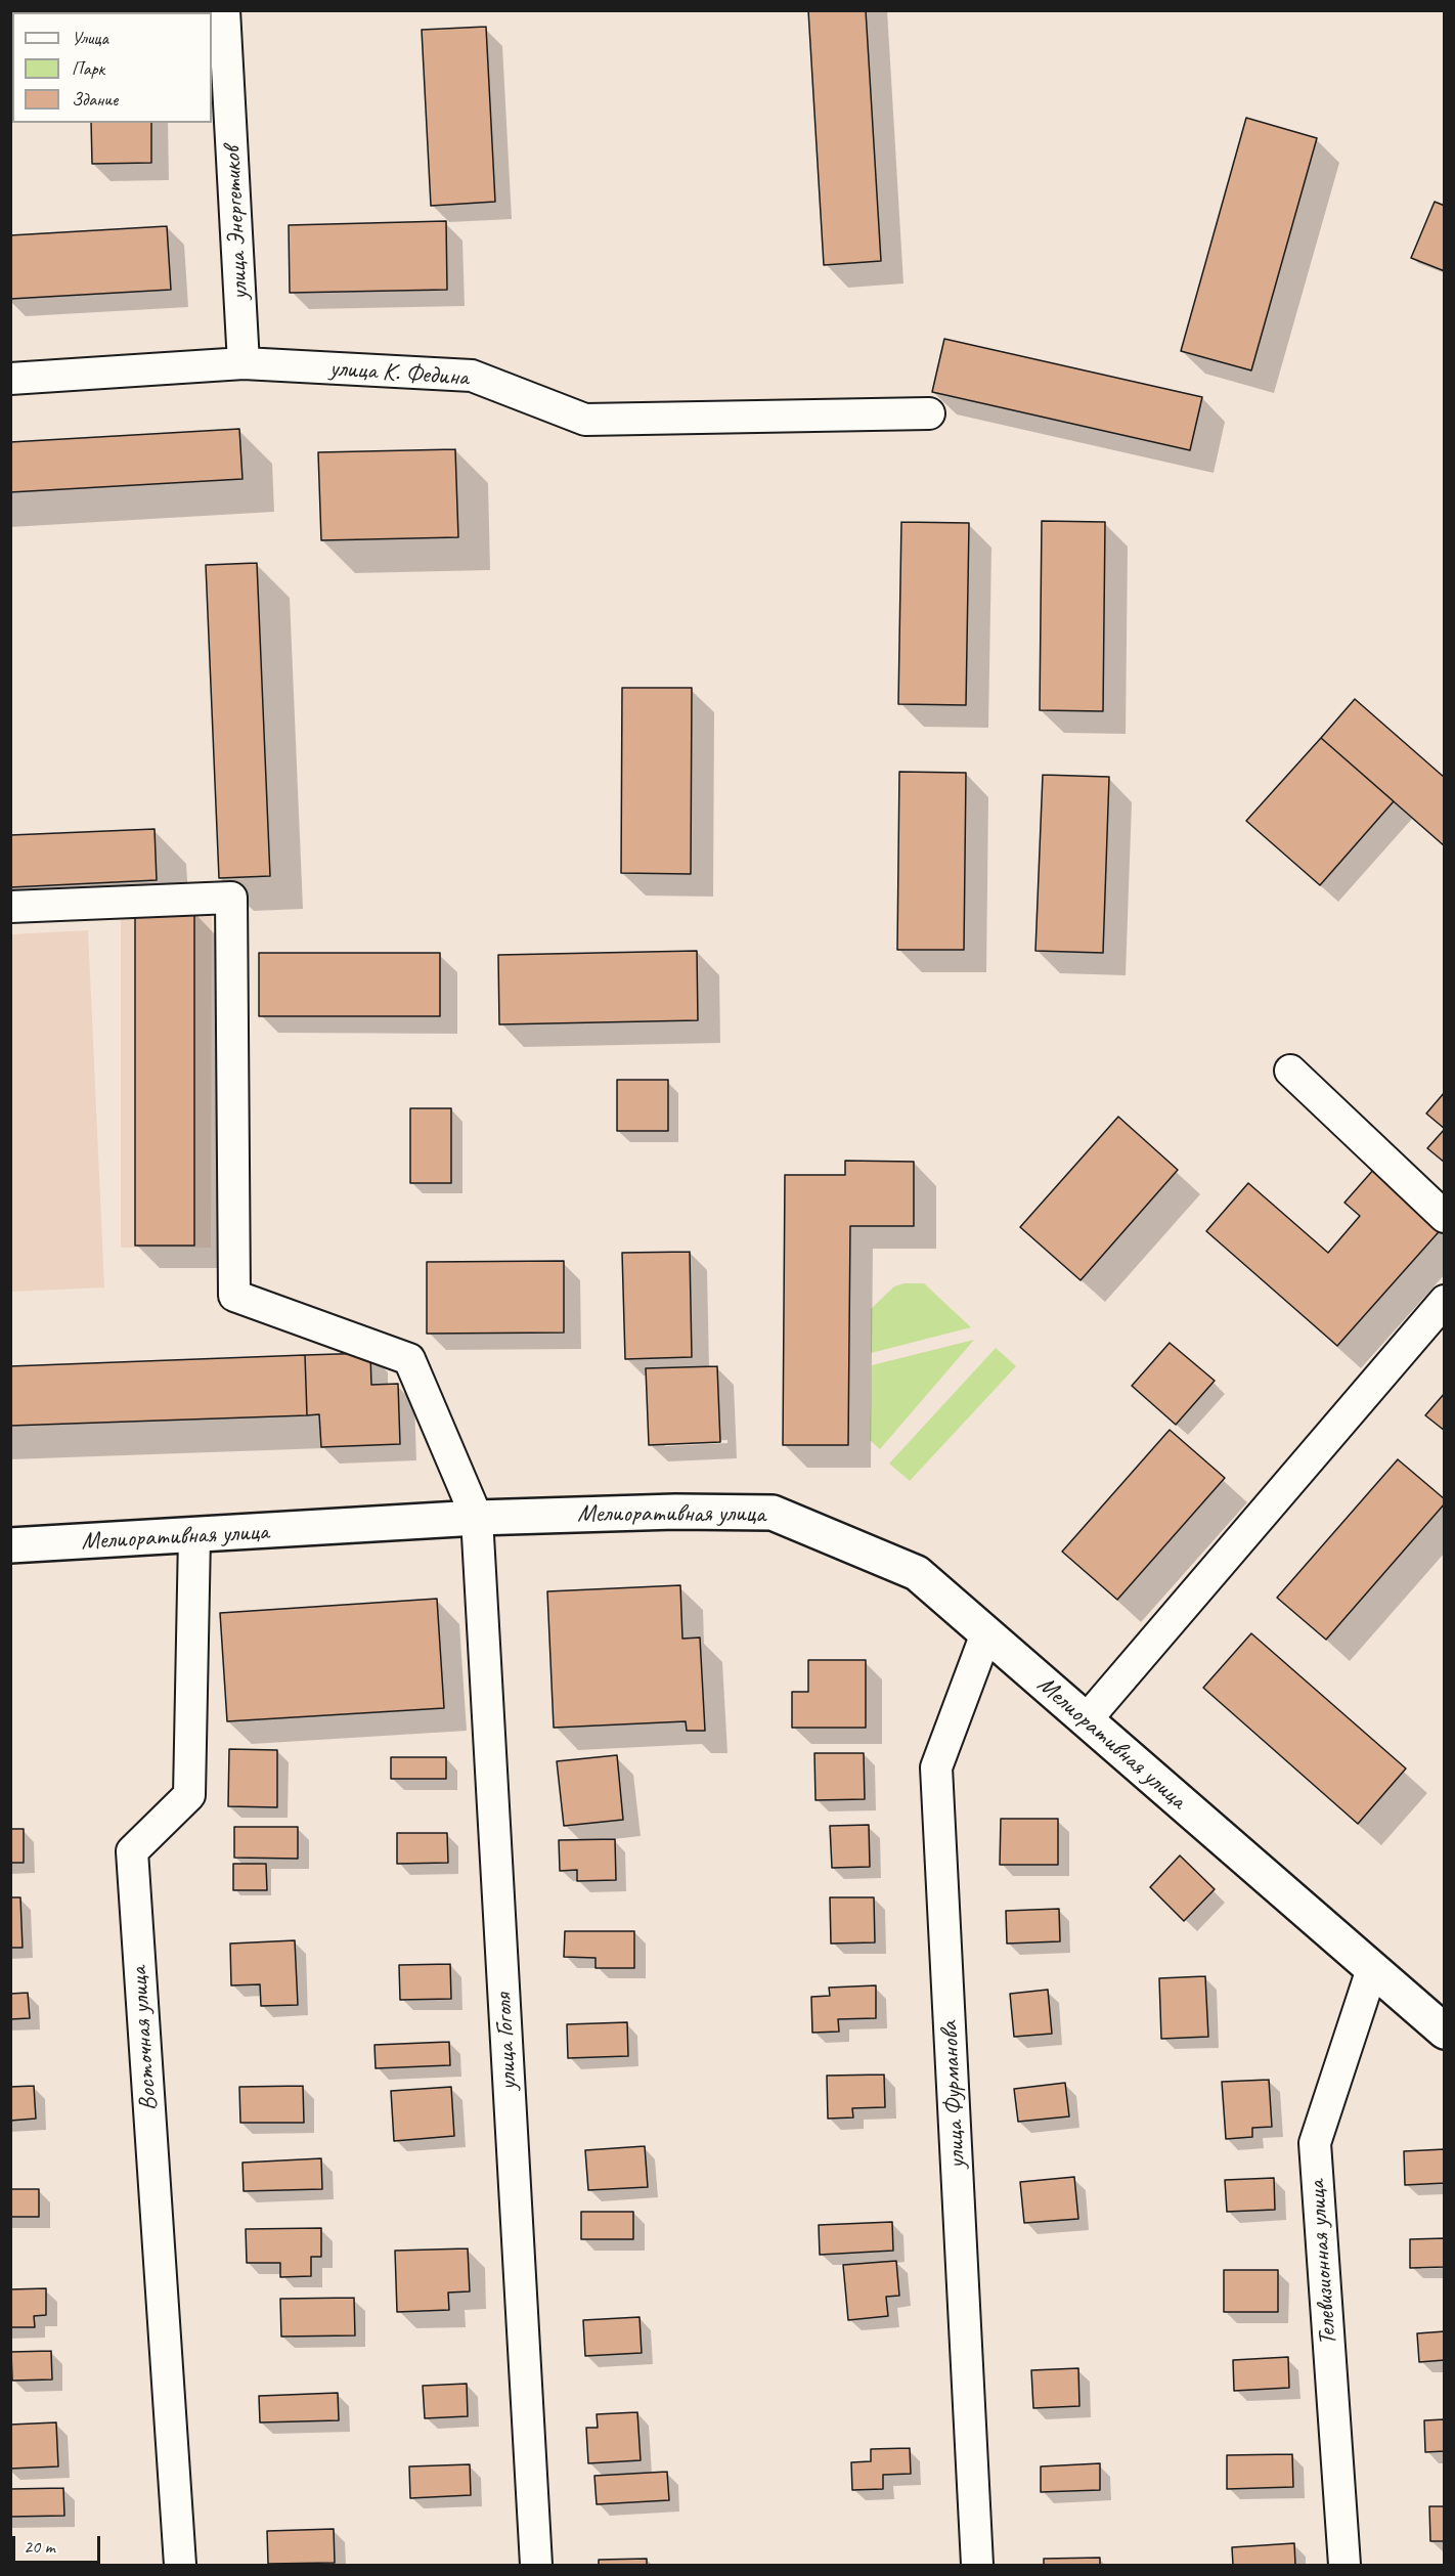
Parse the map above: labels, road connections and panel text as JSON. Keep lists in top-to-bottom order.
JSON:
{
  "streets": {
    "main road": ["Мелиоративная улица"],
    "street": [
      "улица Энергетиков",
      "улица К. Федина",
      "Восточная улица",
      "улица Гоголя",
      "улица Фурманова",
      "Телевизионная улица"
    ]
  },
  "crossings": [
    ["улица Энергетиков", "улица К. Федина"],
    ["Мелиоративная улица", "Восточная улица"],
    ["Мелиоративная улица", "улица Гоголя"],
    ["Мелиоративная улица", "улица Фурманова"],
    ["Мелиоративная улица", "Телевизионная улица"]
  ],
  "legend": ["Улица", "Парк", "Здание"],
  "scale_bar": "20 m"
}
